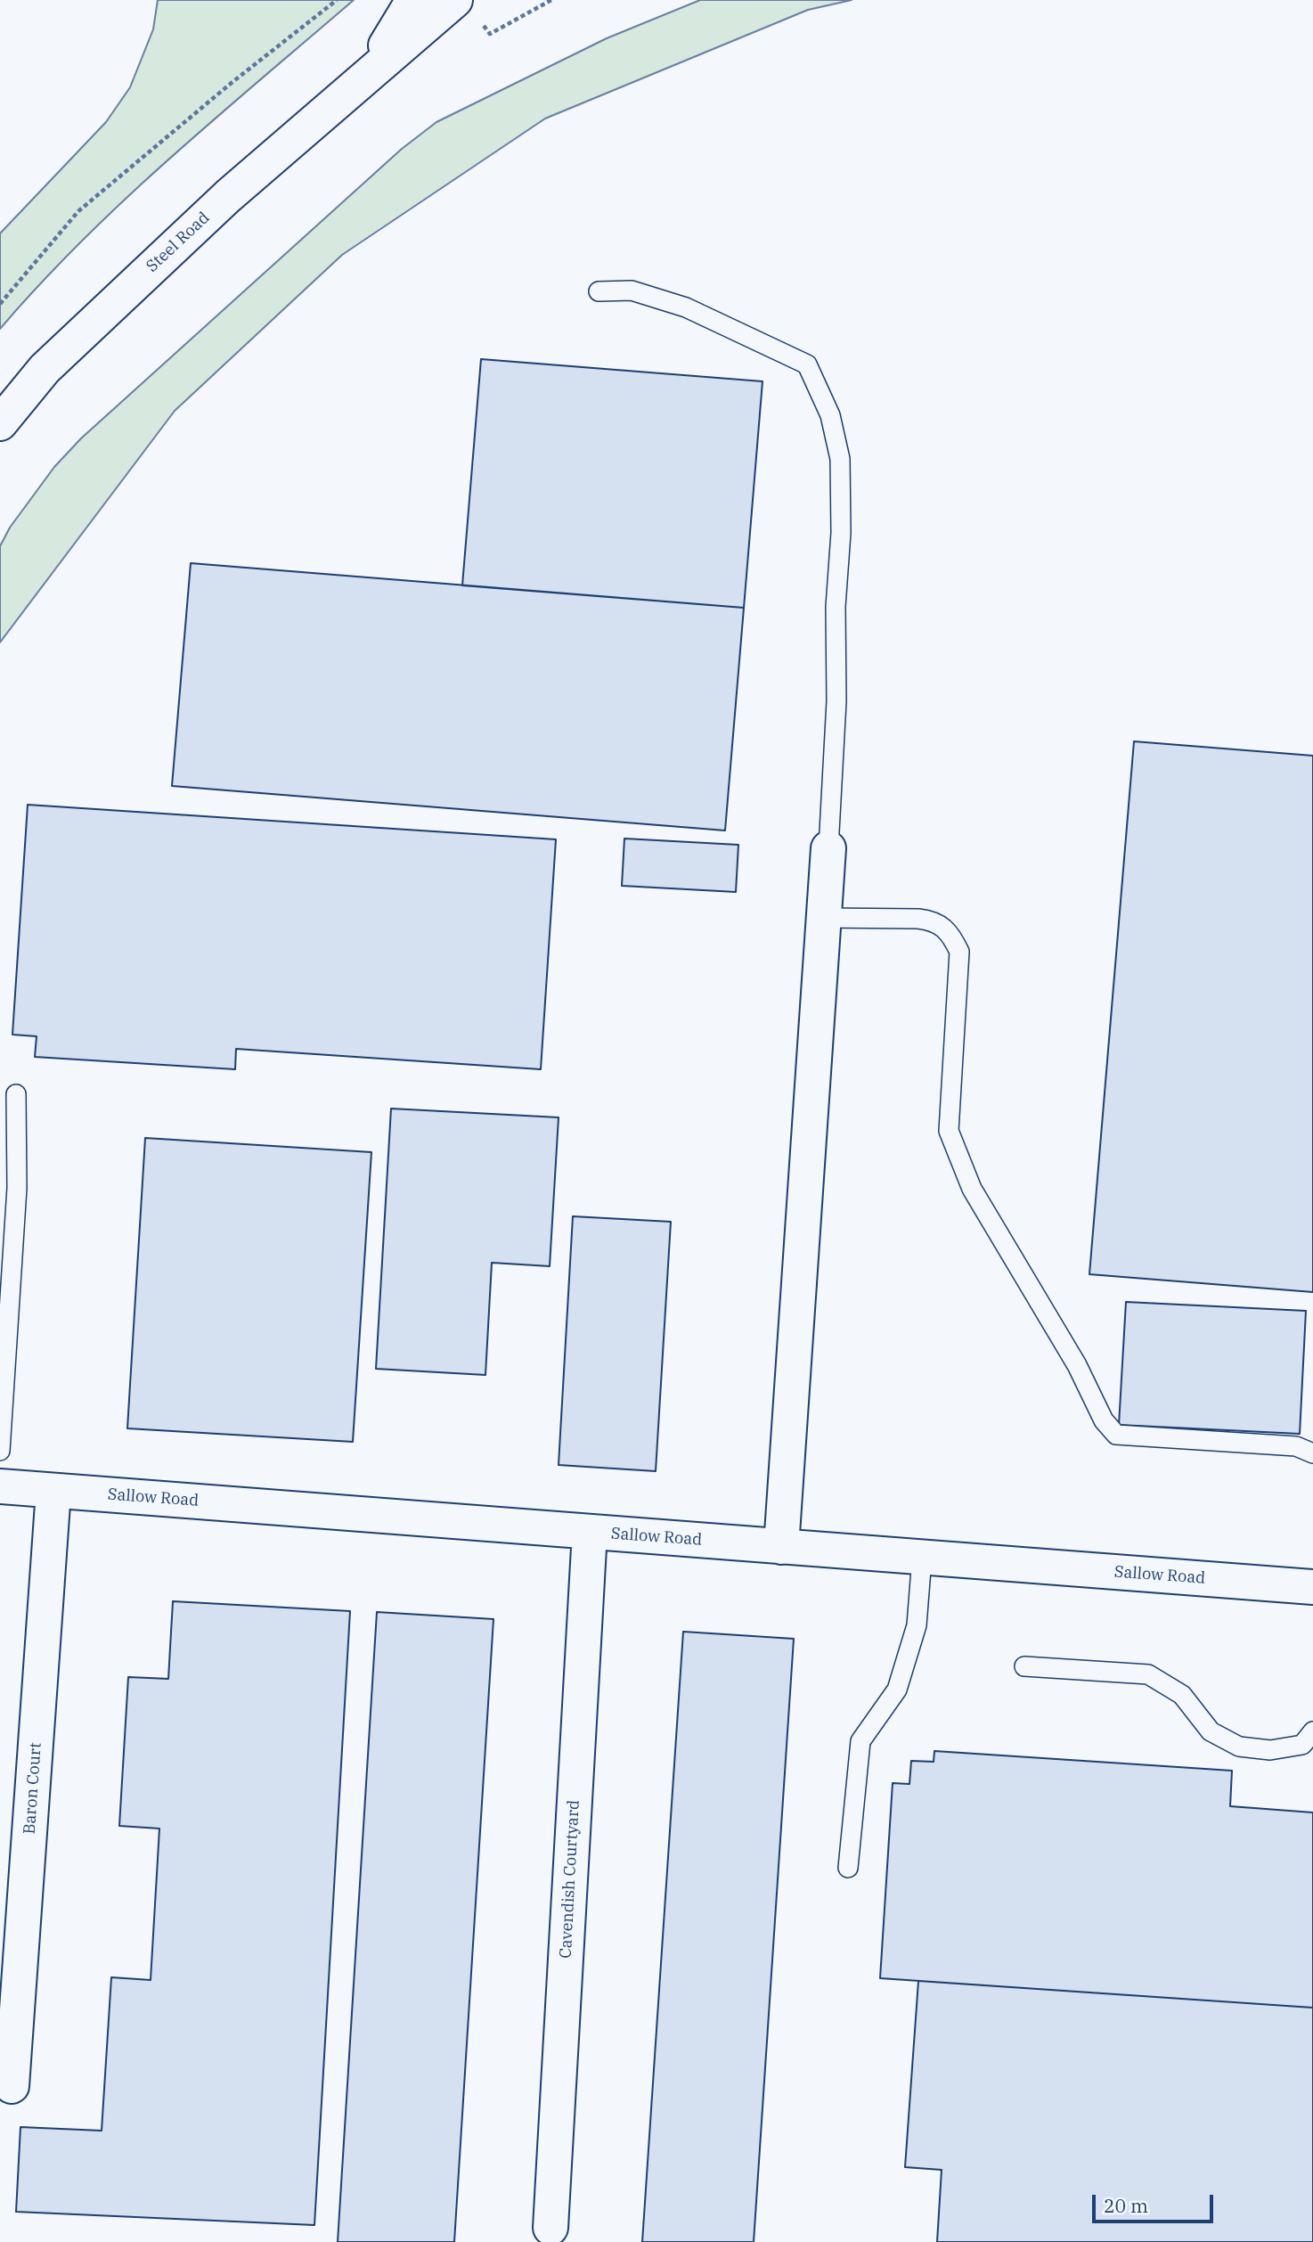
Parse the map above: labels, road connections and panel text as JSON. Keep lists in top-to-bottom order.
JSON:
{
  "streets": {
    "street": [
      "Steel Road",
      "Sallow Road",
      "Baron Court",
      "Cavendish Courtyard"
    ]
  },
  "crossings": [
    ["Sallow Road", "Baron Court"],
    ["Sallow Road", "Cavendish Courtyard"]
  ],
  "scale_bar": "20 m"
}
